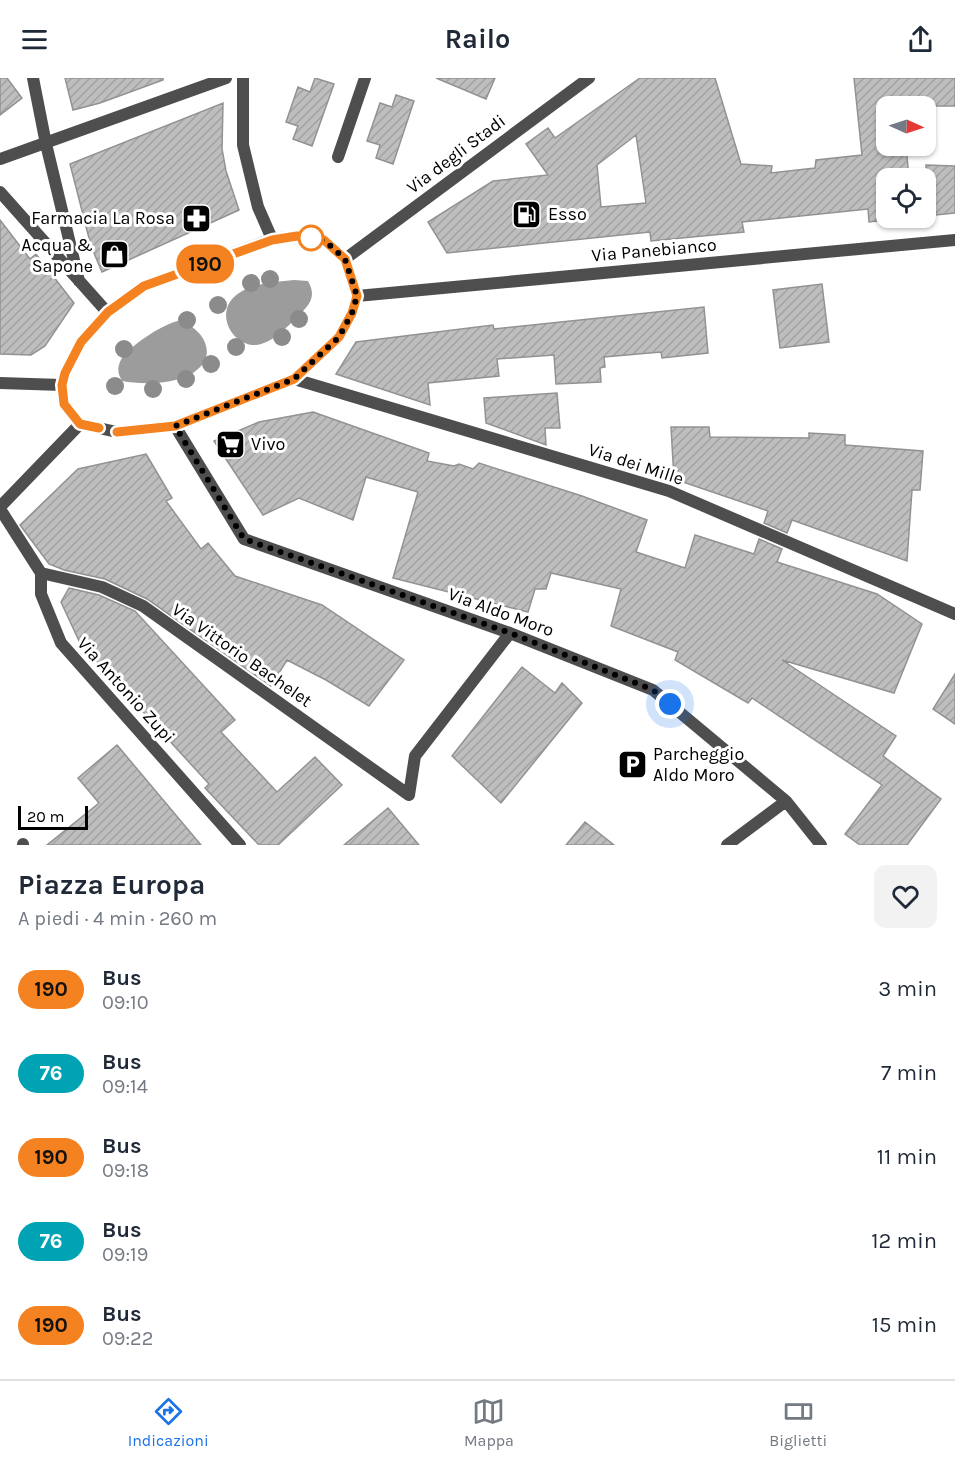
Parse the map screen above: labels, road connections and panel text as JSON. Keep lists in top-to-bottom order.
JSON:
{
  "streets": {
    "street": [
      "Via degli Stadi",
      "Via Panebianco",
      "Via dei Mille",
      "Via Aldo Moro",
      "Via Vittorio Bachelet",
      "Via Antonio Zupi"
    ]
  },
  "crossings": [
    ["Via Aldo Moro", "Via Vittorio Bachelet"],
    ["Via Vittorio Bachelet", "Via Antonio Zupi"]
  ],
  "places": {
    "fuel station": ["Esso"],
    "pharmacy": ["Farmacia La Rosa"],
    "shop": ["Acqua & Sapone"],
    "supermarket": ["Vivo"],
    "parking": ["Parcheggio Aldo Moro"]
  },
  "lines": ["bus line 190"],
  "scale_bar": "20 m",
  "north": "right",
  "page": {
    "header": "Railo",
    "on_map": "190",
    "scale": "20 m",
    "heading": ["Piazza Europa", "A piedi · 4 min · 260 m"],
    "list": [
      {
        "mark": "190",
        "name": "Bus",
        "note": "09:10",
        "value": "3 min"
      },
      {
        "mark": "76",
        "name": "Bus",
        "note": "09:14",
        "value": "7 min"
      },
      {
        "mark": "190",
        "name": "Bus",
        "note": "09:18",
        "value": "11 min"
      },
      {
        "mark": "76",
        "name": "Bus",
        "note": "09:19",
        "value": "12 min"
      },
      {
        "mark": "190",
        "name": "Bus",
        "note": "09:22",
        "value": "15 min"
      }
    ],
    "tabs": ["Indicazioni", "Mappa", "Biglietti"]
  }
}
